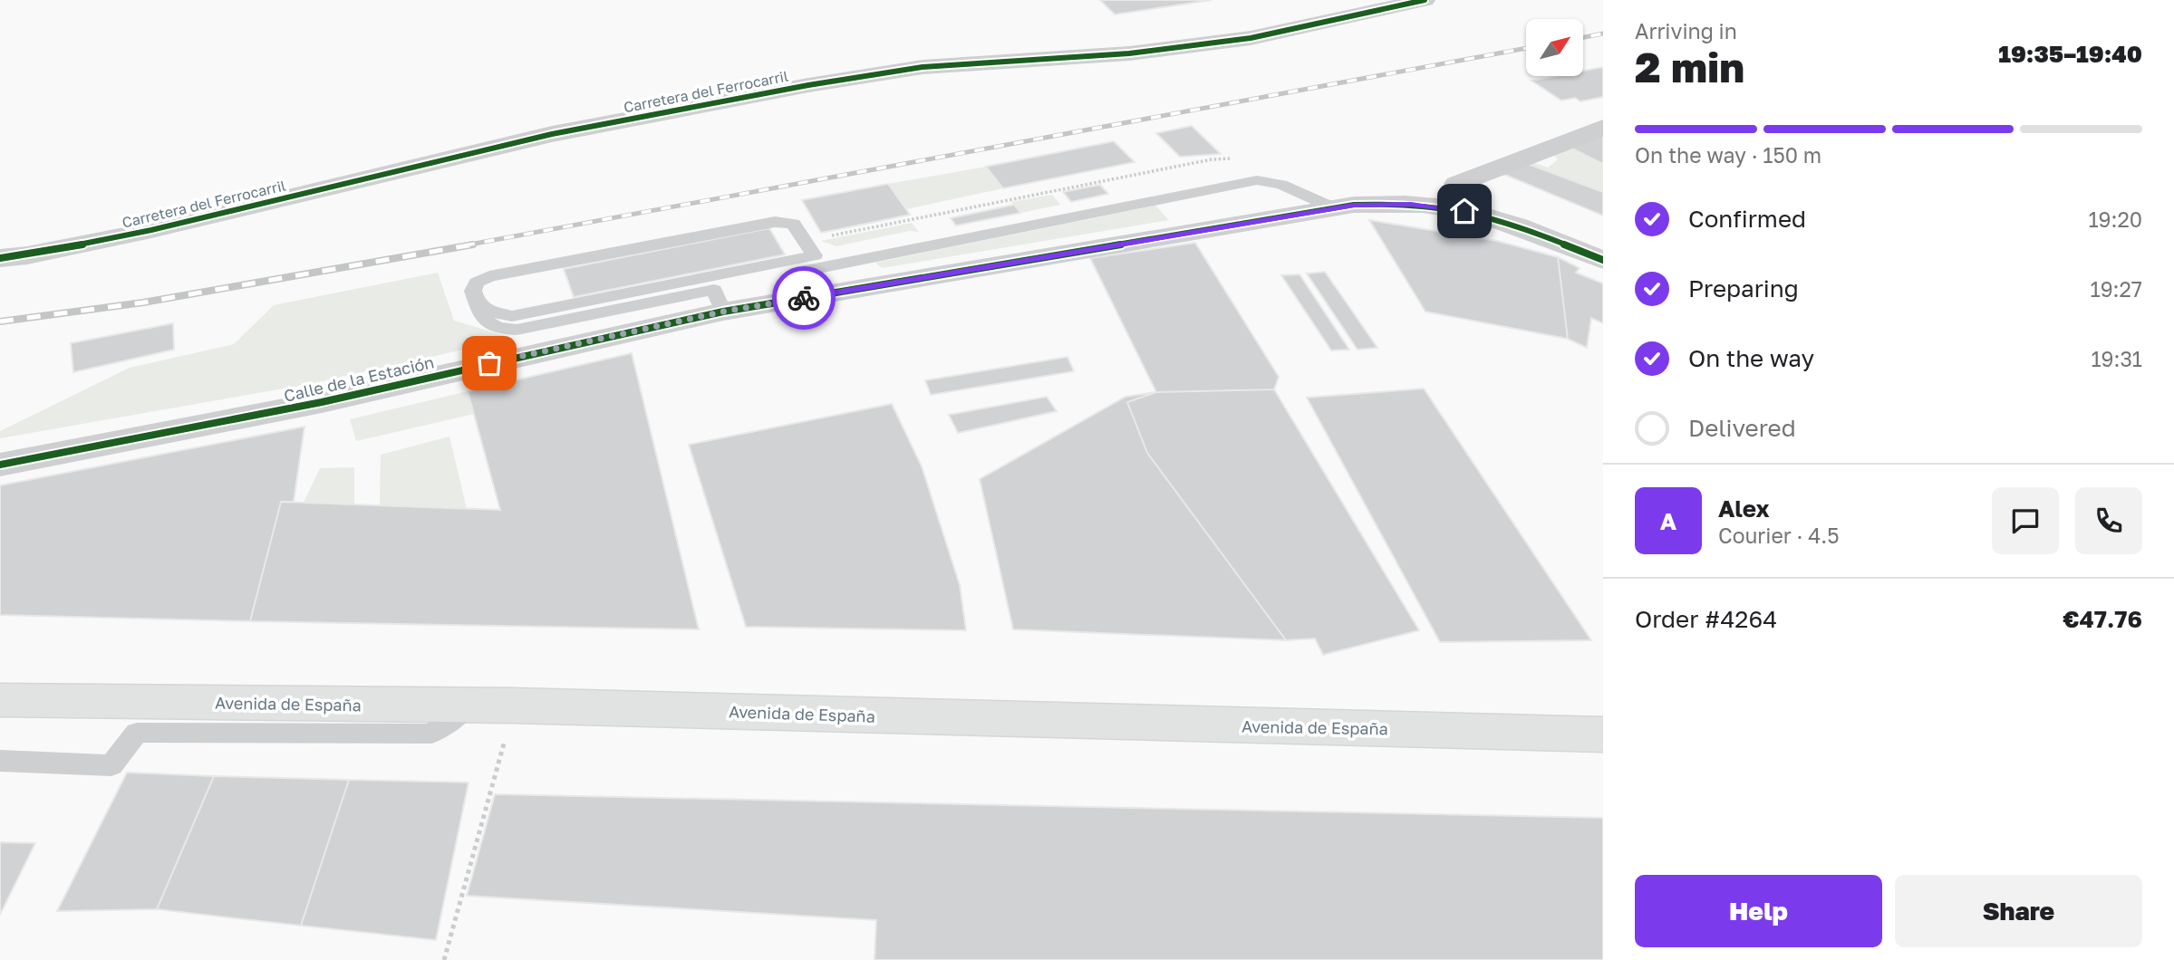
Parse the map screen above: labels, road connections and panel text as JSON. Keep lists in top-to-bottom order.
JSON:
{
  "streets": {
    "main road": ["Avenida de España"],
    "street": ["Carretera del Ferrocarril", "Calle de la Estación"]
  },
  "north": "top right",
  "page": {
    "heading": ["2 min", "Arriving in", "19:35–19:40"],
    "panel": [
      "Alex",
      "Courier · 4.5",
      "Order #4264",
      "€47.76"
    ],
    "bar": "On the way · 150 m",
    "list": [
      ["Confirmed", "19:20"],
      ["Preparing", "19:27"],
      ["On the way", "19:31"],
      "Delivered"
    ],
    "round": "A",
    "buttons": ["Help", "Share"]
  }
}
